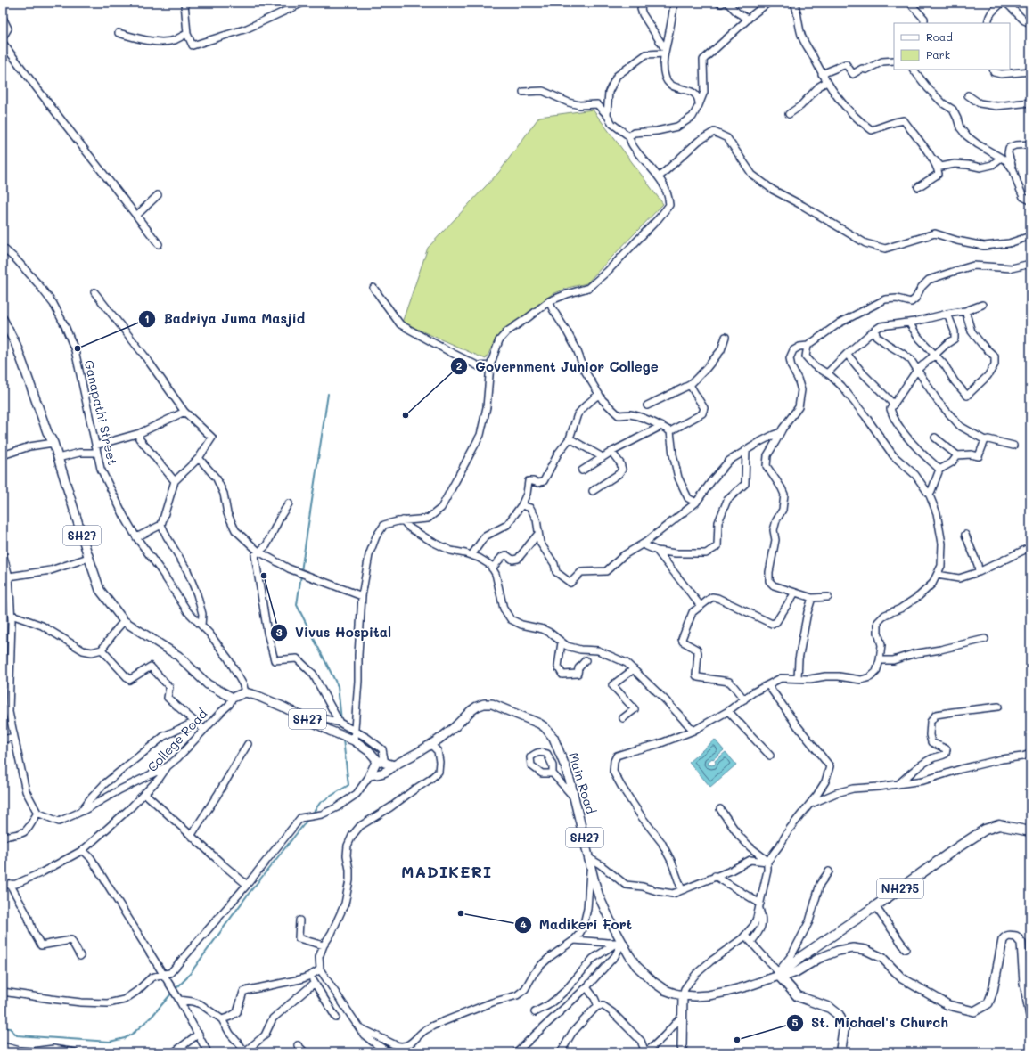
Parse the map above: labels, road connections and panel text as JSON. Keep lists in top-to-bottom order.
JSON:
{
  "streets": {
    "highway": ["NH275"],
    "main road": ["SH27", "Main Road"],
    "street": ["Ganapathi Street", "College Road"]
  },
  "crossings": [
    ["Ganapathi Street", "SH27"],
    ["SH27", "College Road"],
    ["SH27", "Main Road"],
    ["SH27", "NH275"],
    ["Main Road", "NH275"]
  ],
  "districts": ["MADIKERI"],
  "places": [
    "Badriya Juma Masjid",
    "Government Junior College",
    "Vivus Hospital",
    "Madikeri Fort",
    "St. Michael's Church"
  ],
  "legend": ["Road", "Park"]
}
